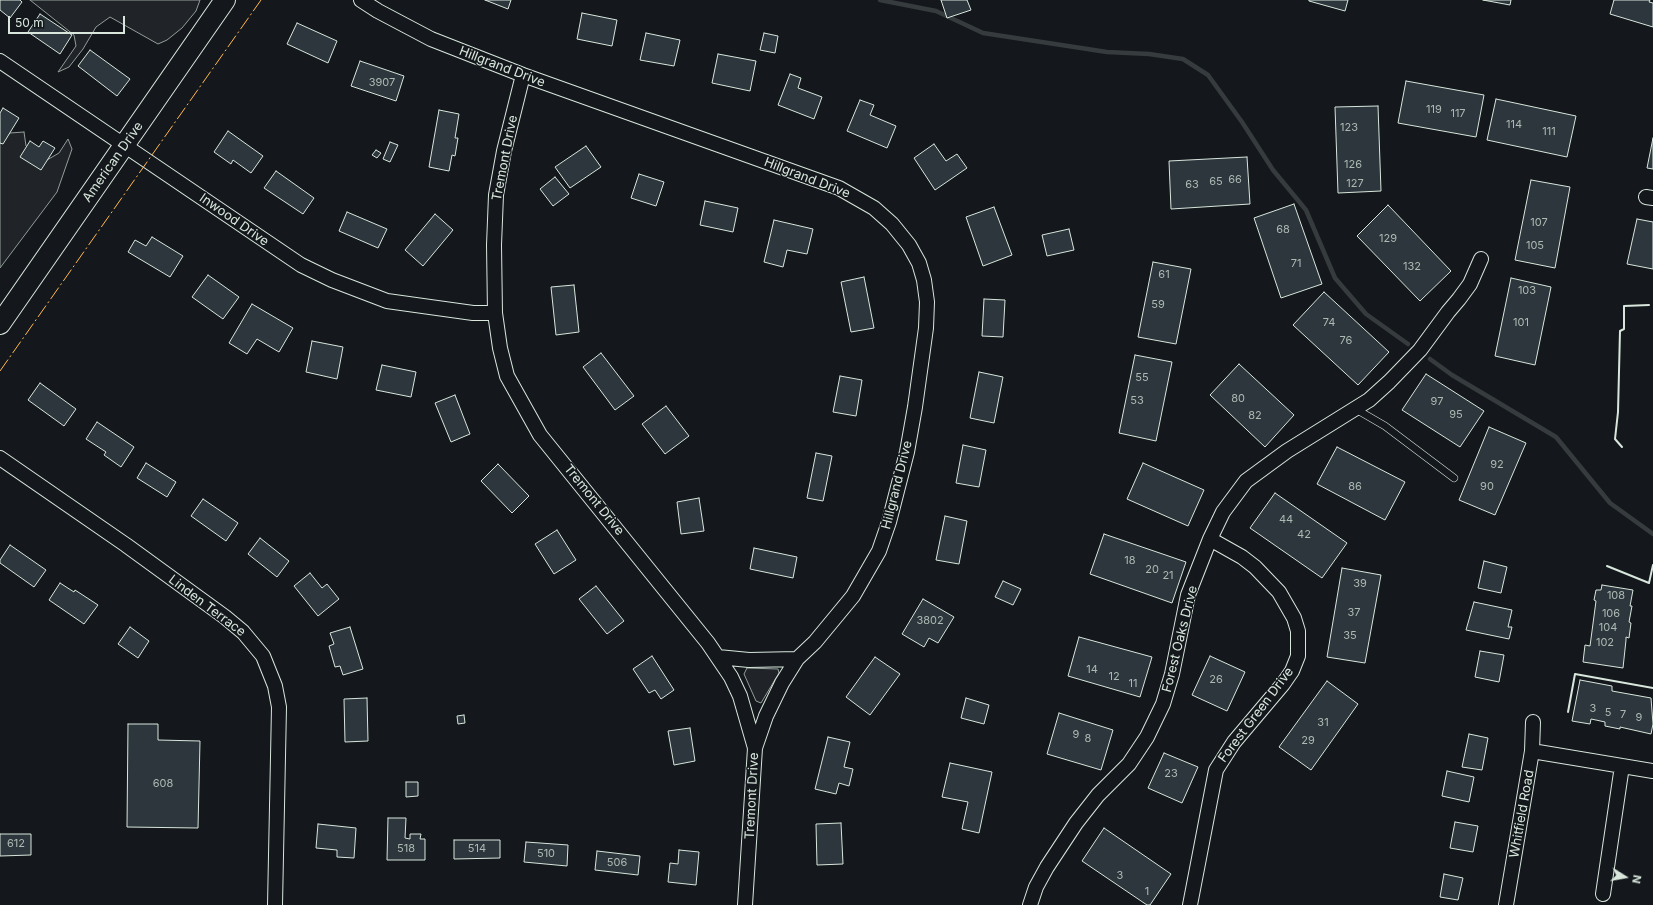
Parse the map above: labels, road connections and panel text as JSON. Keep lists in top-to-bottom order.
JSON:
{
  "streets": {
    "street": [
      "Hillgrand Drive",
      "Tremont Drive",
      "American Drive",
      "Inwood Drive",
      "Linden Terrace",
      "Forest Oaks Drive",
      "Forest Green Drive",
      "Whitfield Road"
    ]
  },
  "crossings": [
    ["Hillgrand Drive", "Tremont Drive"],
    ["Tremont Drive", "Inwood Drive"],
    ["American Drive", "Inwood Drive"],
    ["Forest Oaks Drive", "Forest Green Drive"]
  ],
  "house_numbers": [
    "3907",
    "119",
    "117",
    "114",
    "123",
    "111",
    "126",
    "66",
    "65",
    "127",
    "63",
    "107",
    "68",
    "129",
    "105",
    "71",
    "132",
    "61",
    "103",
    "59",
    "74",
    "101",
    "76",
    "55",
    "80",
    "53",
    "97",
    "95",
    "82",
    "92",
    "86",
    "90",
    "44",
    "42",
    "18",
    "20",
    "21",
    "39",
    "108",
    "37",
    "106",
    "3802",
    "104",
    "35",
    "102",
    "14",
    "12",
    "26",
    "11",
    "3",
    "5",
    "7",
    "9",
    "31",
    "9",
    "8",
    "29",
    "23",
    "608",
    "612",
    "518",
    "514",
    "510",
    "506",
    "3",
    "1"
  ],
  "scale_bar": "50 m",
  "north": "right"
}
